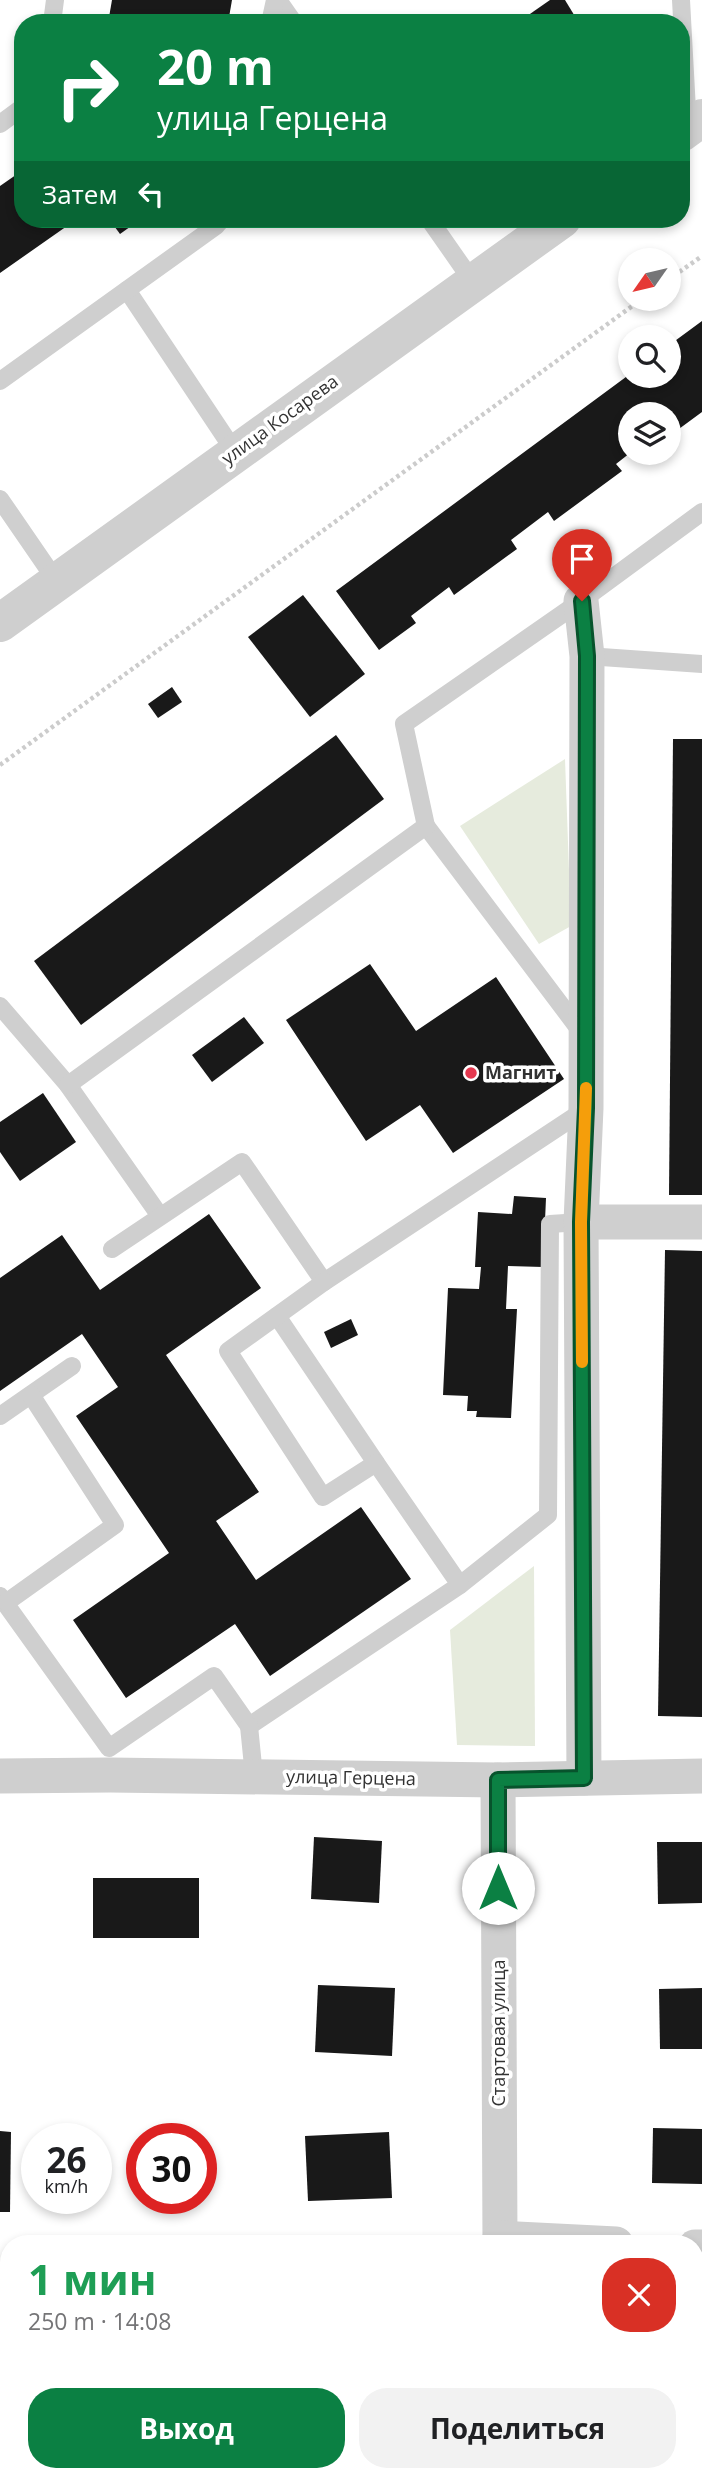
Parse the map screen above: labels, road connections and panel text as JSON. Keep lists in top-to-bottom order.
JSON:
{
  "streets": {
    "street": ["улица Косарева", "улица Герцена", "Стартовая улица"]
  },
  "crossings": [
    ["улица Герцена", "Стартовая улица"]
  ],
  "places": ["Магнит"],
  "north": "bottom left",
  "page": {
    "turn": ["20 m", "улица Герцена"],
    "then": "Затем",
    "speed": "26 km/h",
    "limit": "30",
    "heading": ["1 мин", "250 m · 14:08"],
    "buttons": ["Выход", "Поделиться"]
  }
}
